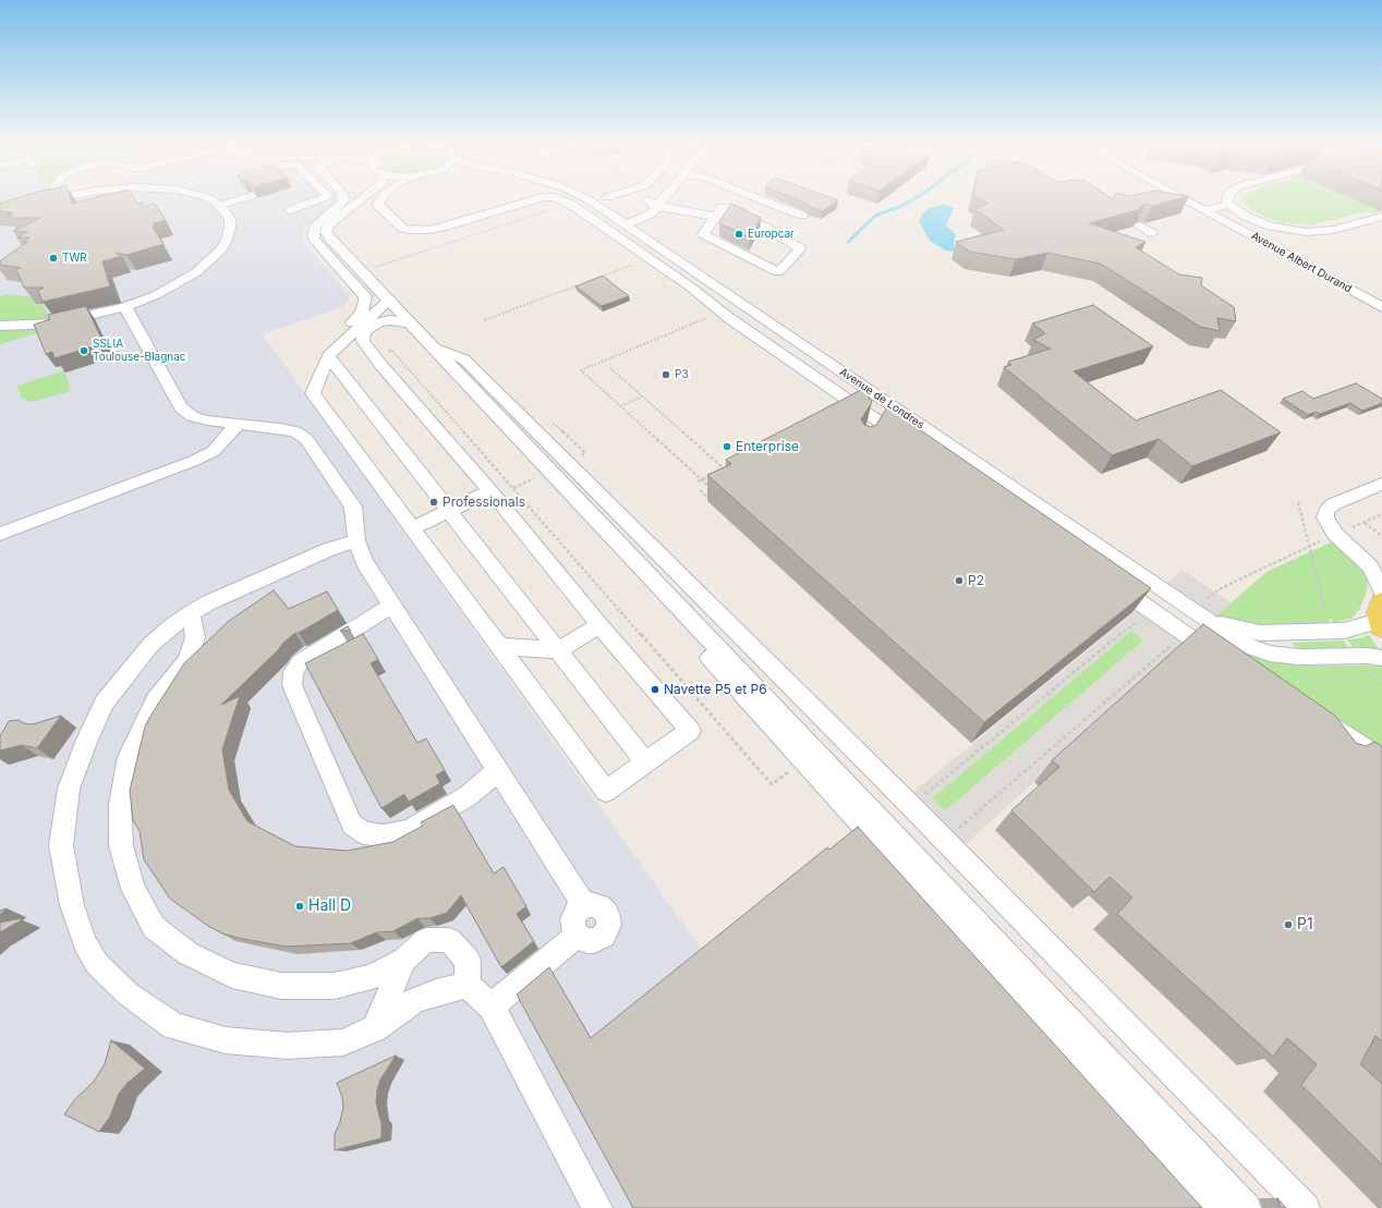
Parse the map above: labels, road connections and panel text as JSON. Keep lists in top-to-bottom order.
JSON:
{
  "streets": {
    "street": ["Avenue Albert Durand", "Avenue de Londres"]
  },
  "places": [
    "Europcar",
    "TWR",
    "SSLIA Toulouse-Blagnac",
    "P3",
    "Enterprise",
    "Professionals",
    "P2",
    "Navette P5 et P6",
    "Hall D",
    "P1"
  ]
}
